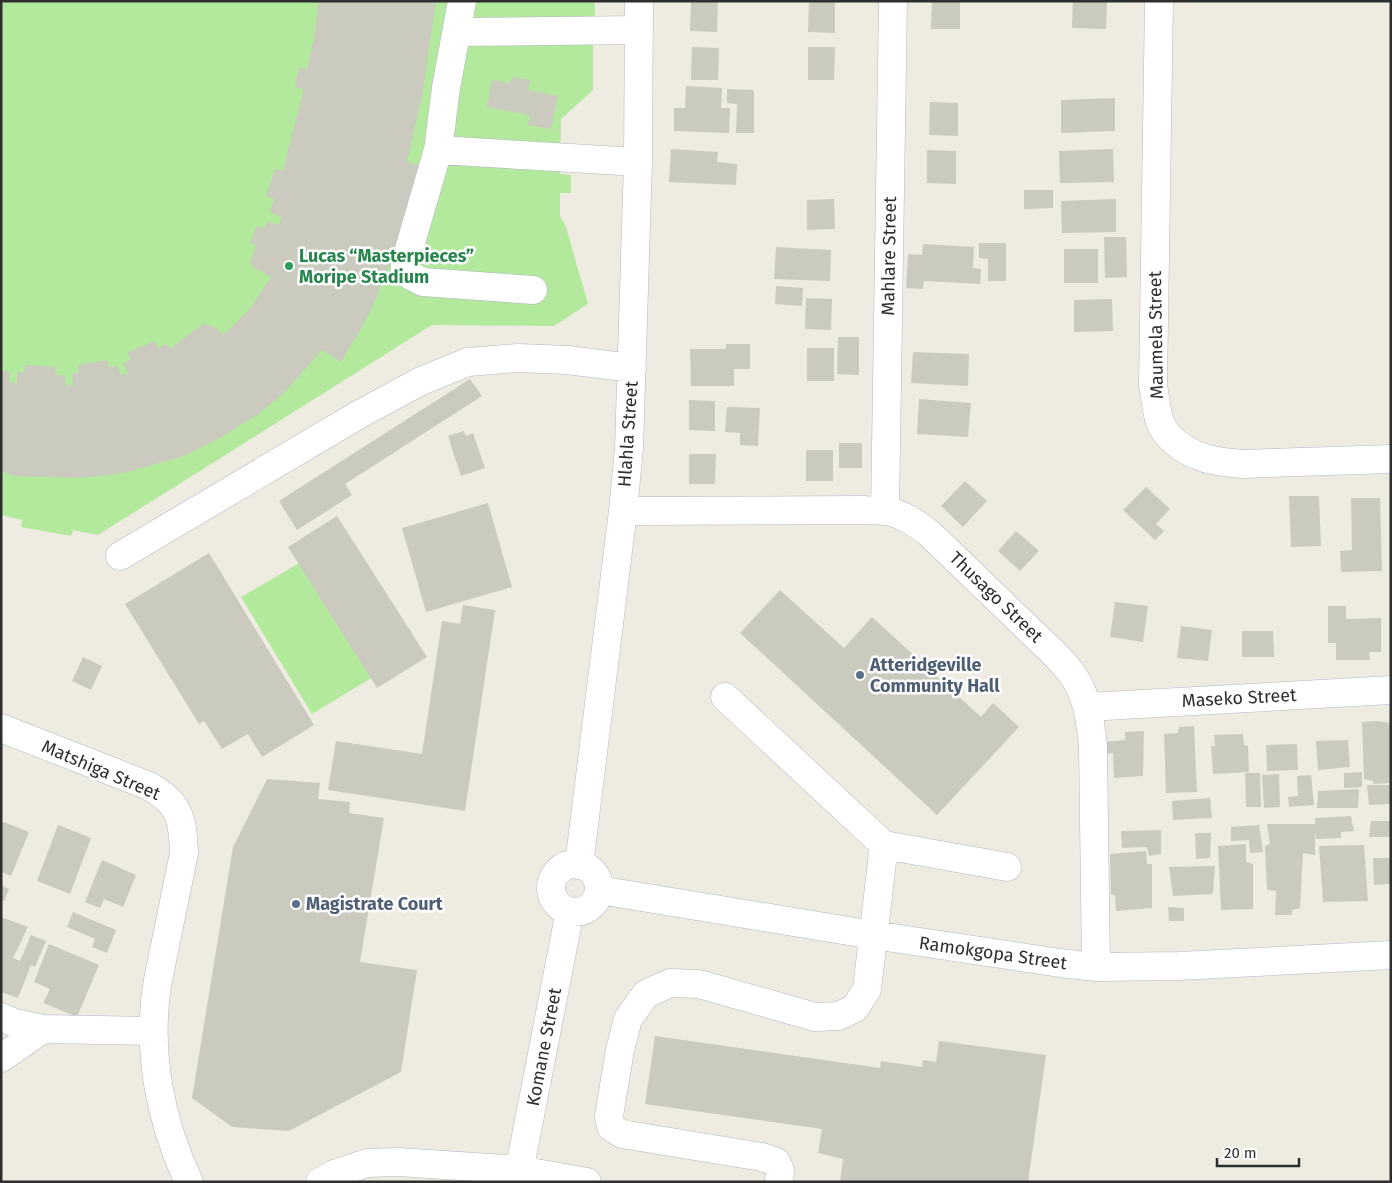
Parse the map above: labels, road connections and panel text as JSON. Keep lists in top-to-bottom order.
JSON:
{
  "streets": {
    "street": [
      "Mahlare Street",
      "Maumela Street",
      "Hlahla Street",
      "Thusago Street",
      "Maseko Street",
      "Matshiga Street",
      "Ramokgopa Street",
      "Komane Street"
    ]
  },
  "crossings": [
    ["Mahlare Street", "Thusago Street"],
    ["Hlahla Street", "Thusago Street"],
    ["Hlahla Street", "Ramokgopa Street"],
    ["Hlahla Street", "Komane Street"],
    ["Thusago Street", "Maseko Street"],
    ["Thusago Street", "Ramokgopa Street"],
    ["Ramokgopa Street", "Komane Street"]
  ],
  "places": ["Lucas “Masterpieces” Moripe Stadium", "Atteridgeville Community Hall", "Magistrate Court"],
  "scale_bar": "20 m"
}
